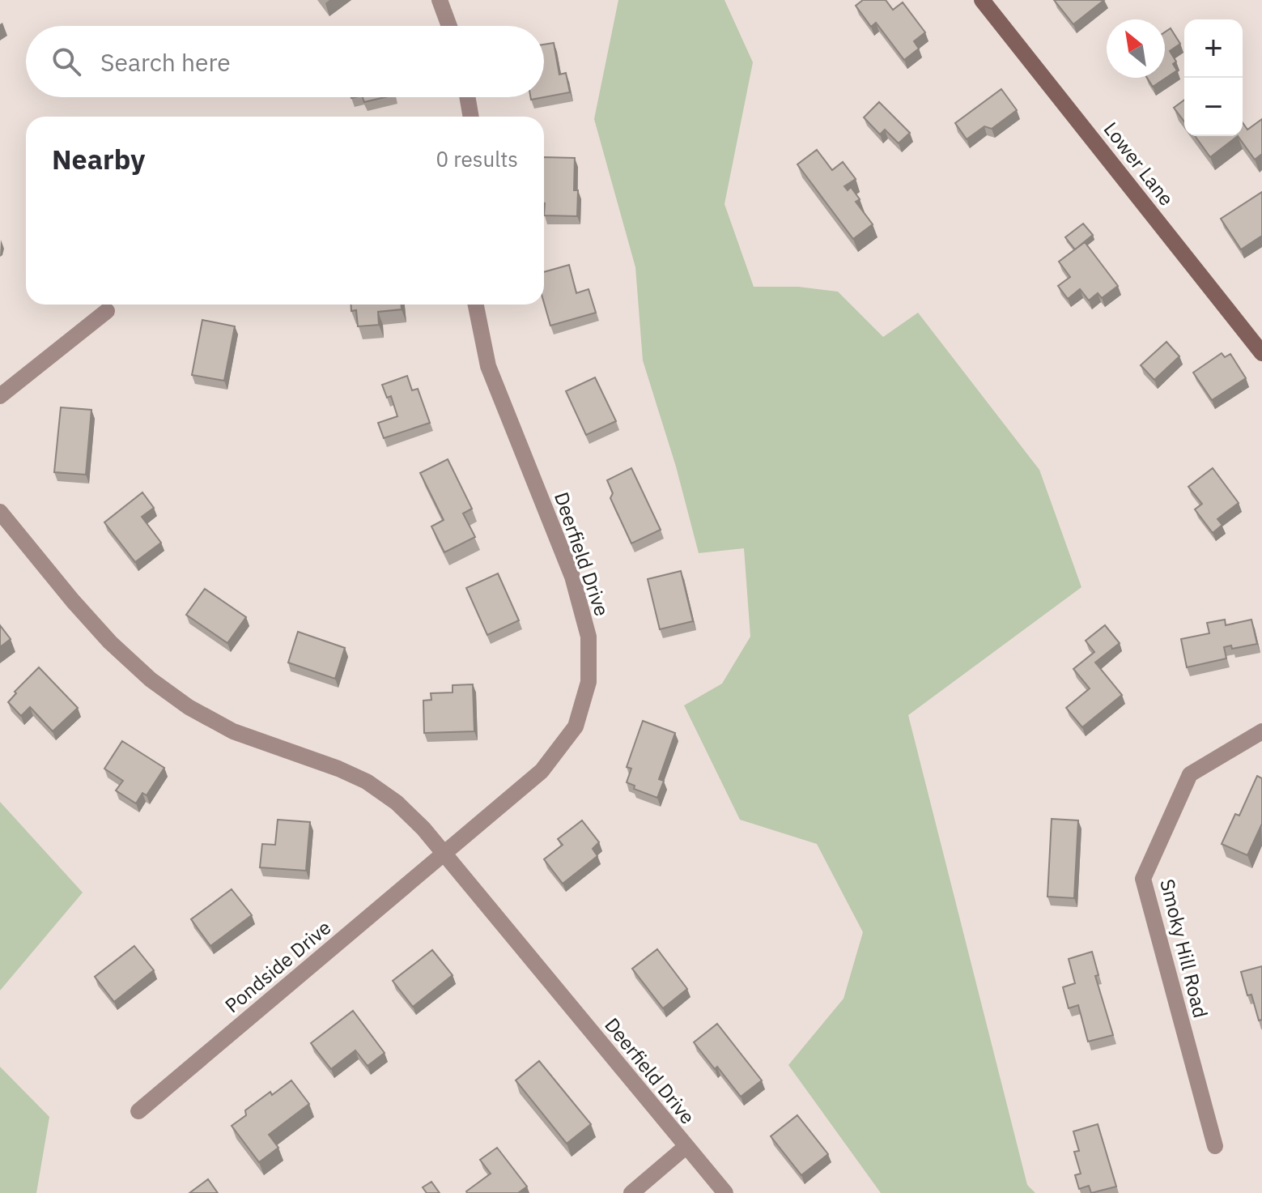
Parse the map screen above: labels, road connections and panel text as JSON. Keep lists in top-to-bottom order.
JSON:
{
  "streets": {
    "street": [
      "Lower Lane",
      "Deerfield Drive",
      "Smoky Hill Road",
      "Pondside Drive"
    ]
  },
  "crossings": [
    ["Deerfield Drive", "Pondside Drive"]
  ],
  "north": "top left",
  "page": {
    "map_buttons": ["+", "−"],
    "search": "Search here",
    "heading": ["Nearby", "0 results"]
  }
}
